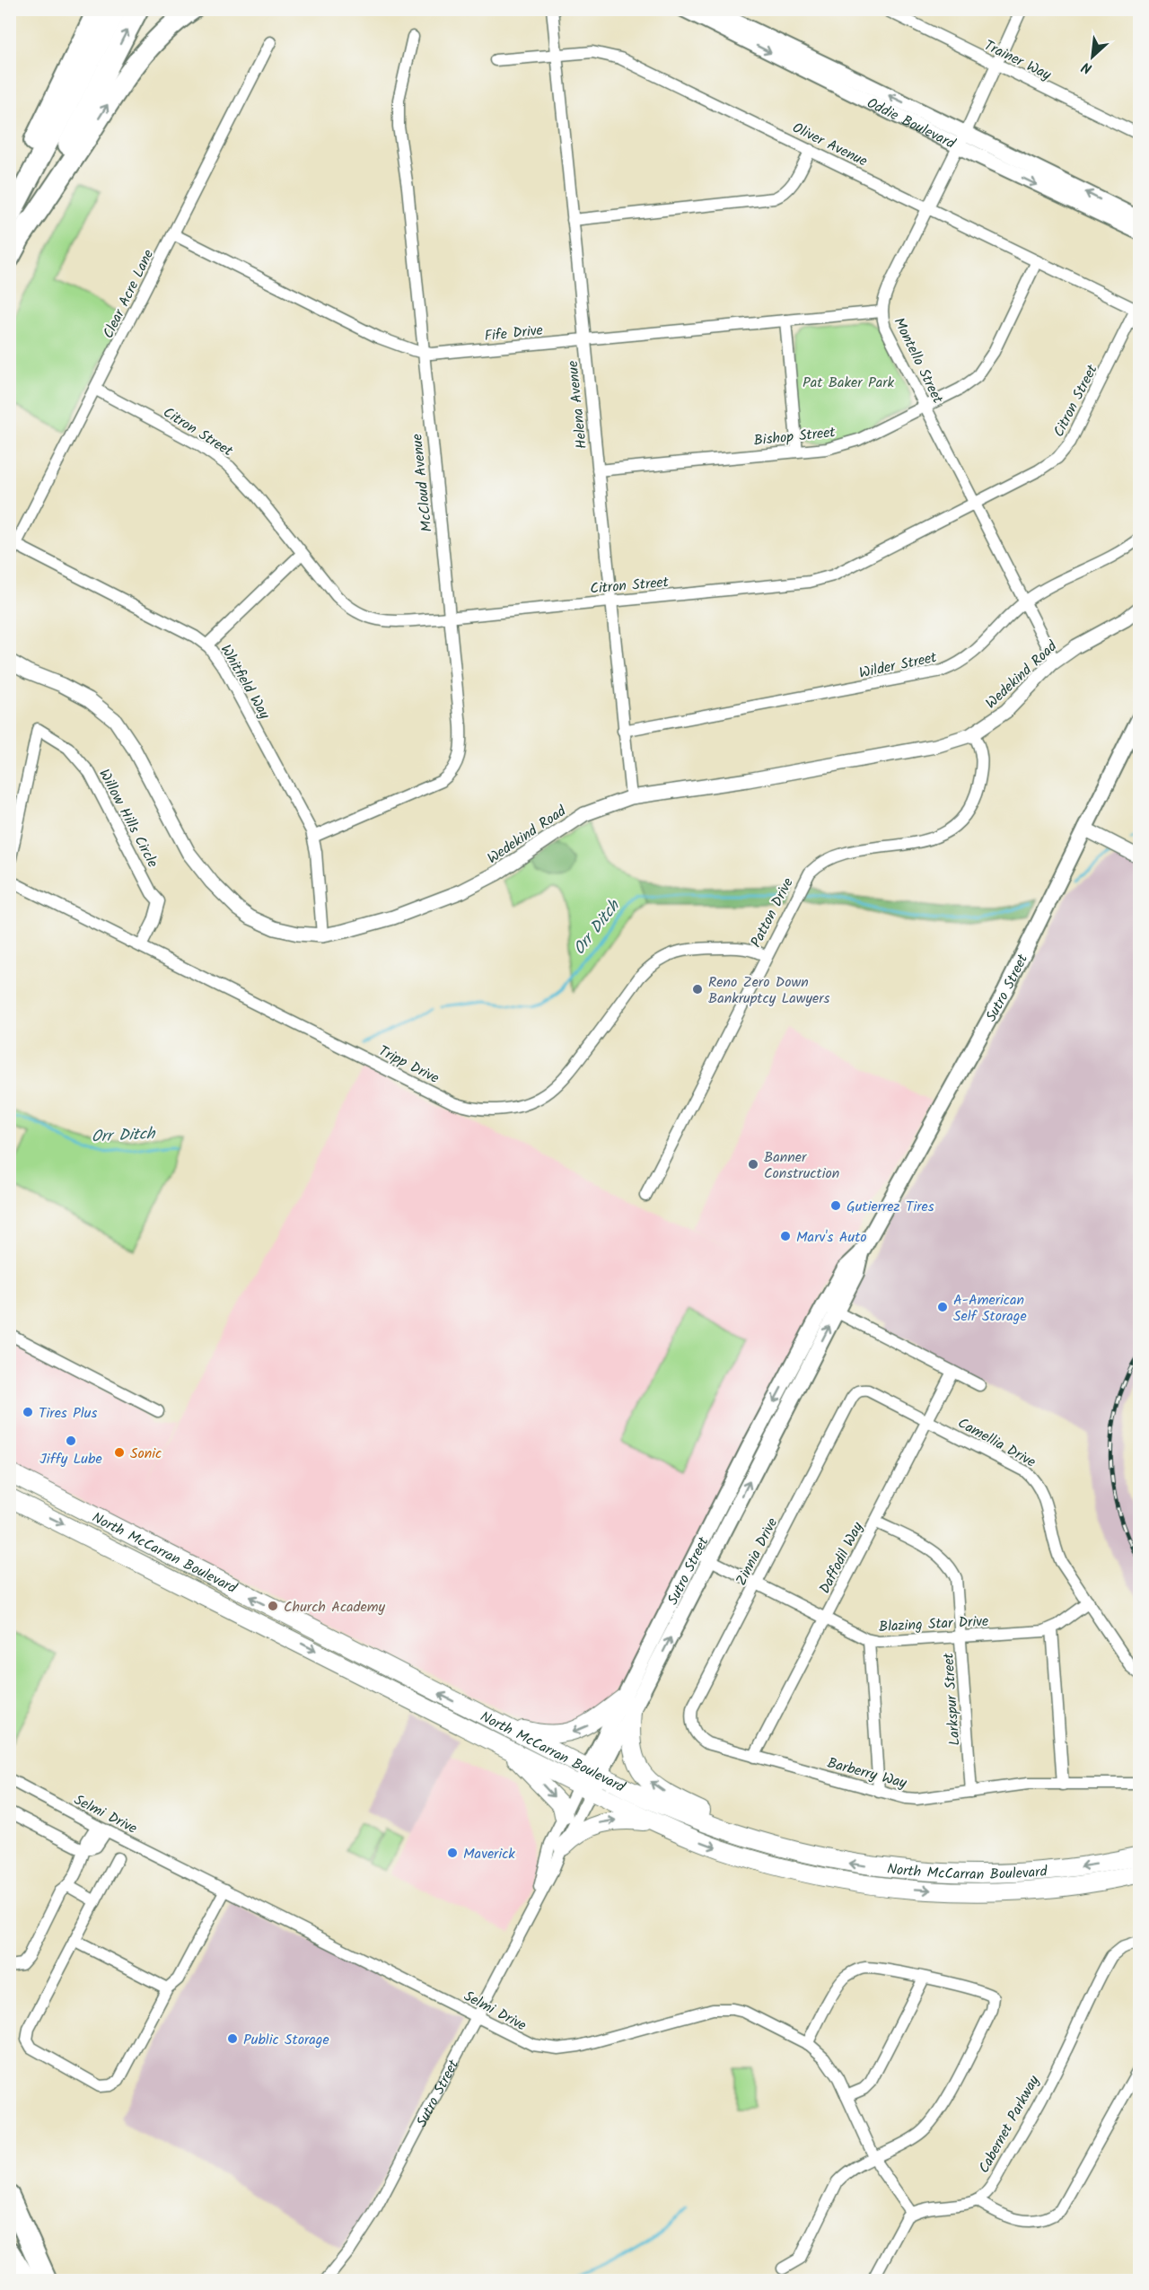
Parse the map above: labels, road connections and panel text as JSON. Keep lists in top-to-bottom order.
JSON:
{
  "streets": {
    "main road": ["Oddie Boulevard", "Sutro Street", "North McCarran Boulevard"],
    "street": [
      "Trainer Way",
      "Oliver Avenue",
      "Clear Acre Lane",
      "Fife Drive",
      "Montello Street",
      "Citron Street",
      "Helena Avenue",
      "Bishop Street",
      "McCloud Avenue",
      "Wilder Street",
      "Wedekind Road",
      "Whitfield Way",
      "Willow Hills Circle",
      "Patton Drive",
      "Tripp Drive",
      "Camellia Drive",
      "Zinnia Drive",
      "Daffodil Way",
      "Blazing Star Drive",
      "Larkspur Street",
      "Barberry Way",
      "Selmi Drive",
      "Cabernet Parkway"
    ]
  },
  "crossings": [
    ["Trainer Way", "Montello Street"],
    ["Oddie Boulevard", "Montello Street"],
    ["Oliver Avenue", "Montello Street"],
    ["Oliver Avenue", "Citron Street"],
    ["Oliver Avenue", "Helena Avenue"],
    ["Oliver Avenue", "Bishop Street"],
    ["Clear Acre Lane", "Fife Drive"],
    ["Clear Acre Lane", "Citron Street"],
    ["Clear Acre Lane", "Whitfield Way"],
    ["Fife Drive", "Montello Street"],
    ["Fife Drive", "Helena Avenue"],
    ["Fife Drive", "McCloud Avenue"],
    ["Montello Street", "Citron Street"],
    ["Montello Street", "Bishop Street"],
    ["Montello Street", "Wilder Street"],
    ["Montello Street", "Wedekind Road"],
    ["Citron Street", "Helena Avenue"],
    ["Citron Street", "McCloud Avenue"],
    ["Helena Avenue", "Bishop Street"],
    ["Helena Avenue", "Wilder Street"],
    ["Helena Avenue", "Wedekind Road"],
    ["McCloud Avenue", "Whitfield Way"],
    ["Wedekind Road", "Whitfield Way"],
    ["Wedekind Road", "Patton Drive"],
    ["Willow Hills Circle", "Tripp Drive"],
    ["Patton Drive", "Tripp Drive"],
    ["Sutro Street", "North McCarran Boulevard"],
    ["Sutro Street", "Blazing Star Drive"],
    ["Sutro Street", "Selmi Drive"],
    ["Camellia Drive", "Zinnia Drive"],
    ["Camellia Drive", "Daffodil Way"],
    ["Camellia Drive", "Blazing Star Drive"],
    ["Zinnia Drive", "Blazing Star Drive"],
    ["Zinnia Drive", "Barberry Way"],
    ["Daffodil Way", "Blazing Star Drive"],
    ["Daffodil Way", "Larkspur Street"],
    ["Daffodil Way", "Barberry Way"],
    ["Blazing Star Drive", "Larkspur Street"],
    ["Larkspur Street", "Barberry Way"]
  ],
  "water": ["Orr Ditch"],
  "parks": ["Pat Baker Park"],
  "places": [
    "Reno Zero Down Bankruptcy Lawyers",
    "Banner Construction",
    "Gutierrez Tires",
    "Marv's Auto",
    "A-American Self Storage",
    "Tires Plus",
    "Jiffy Lube",
    "Sonic",
    "Church Academy",
    "Maverick",
    "Public Storage"
  ],
  "north": "bottom left"
}
